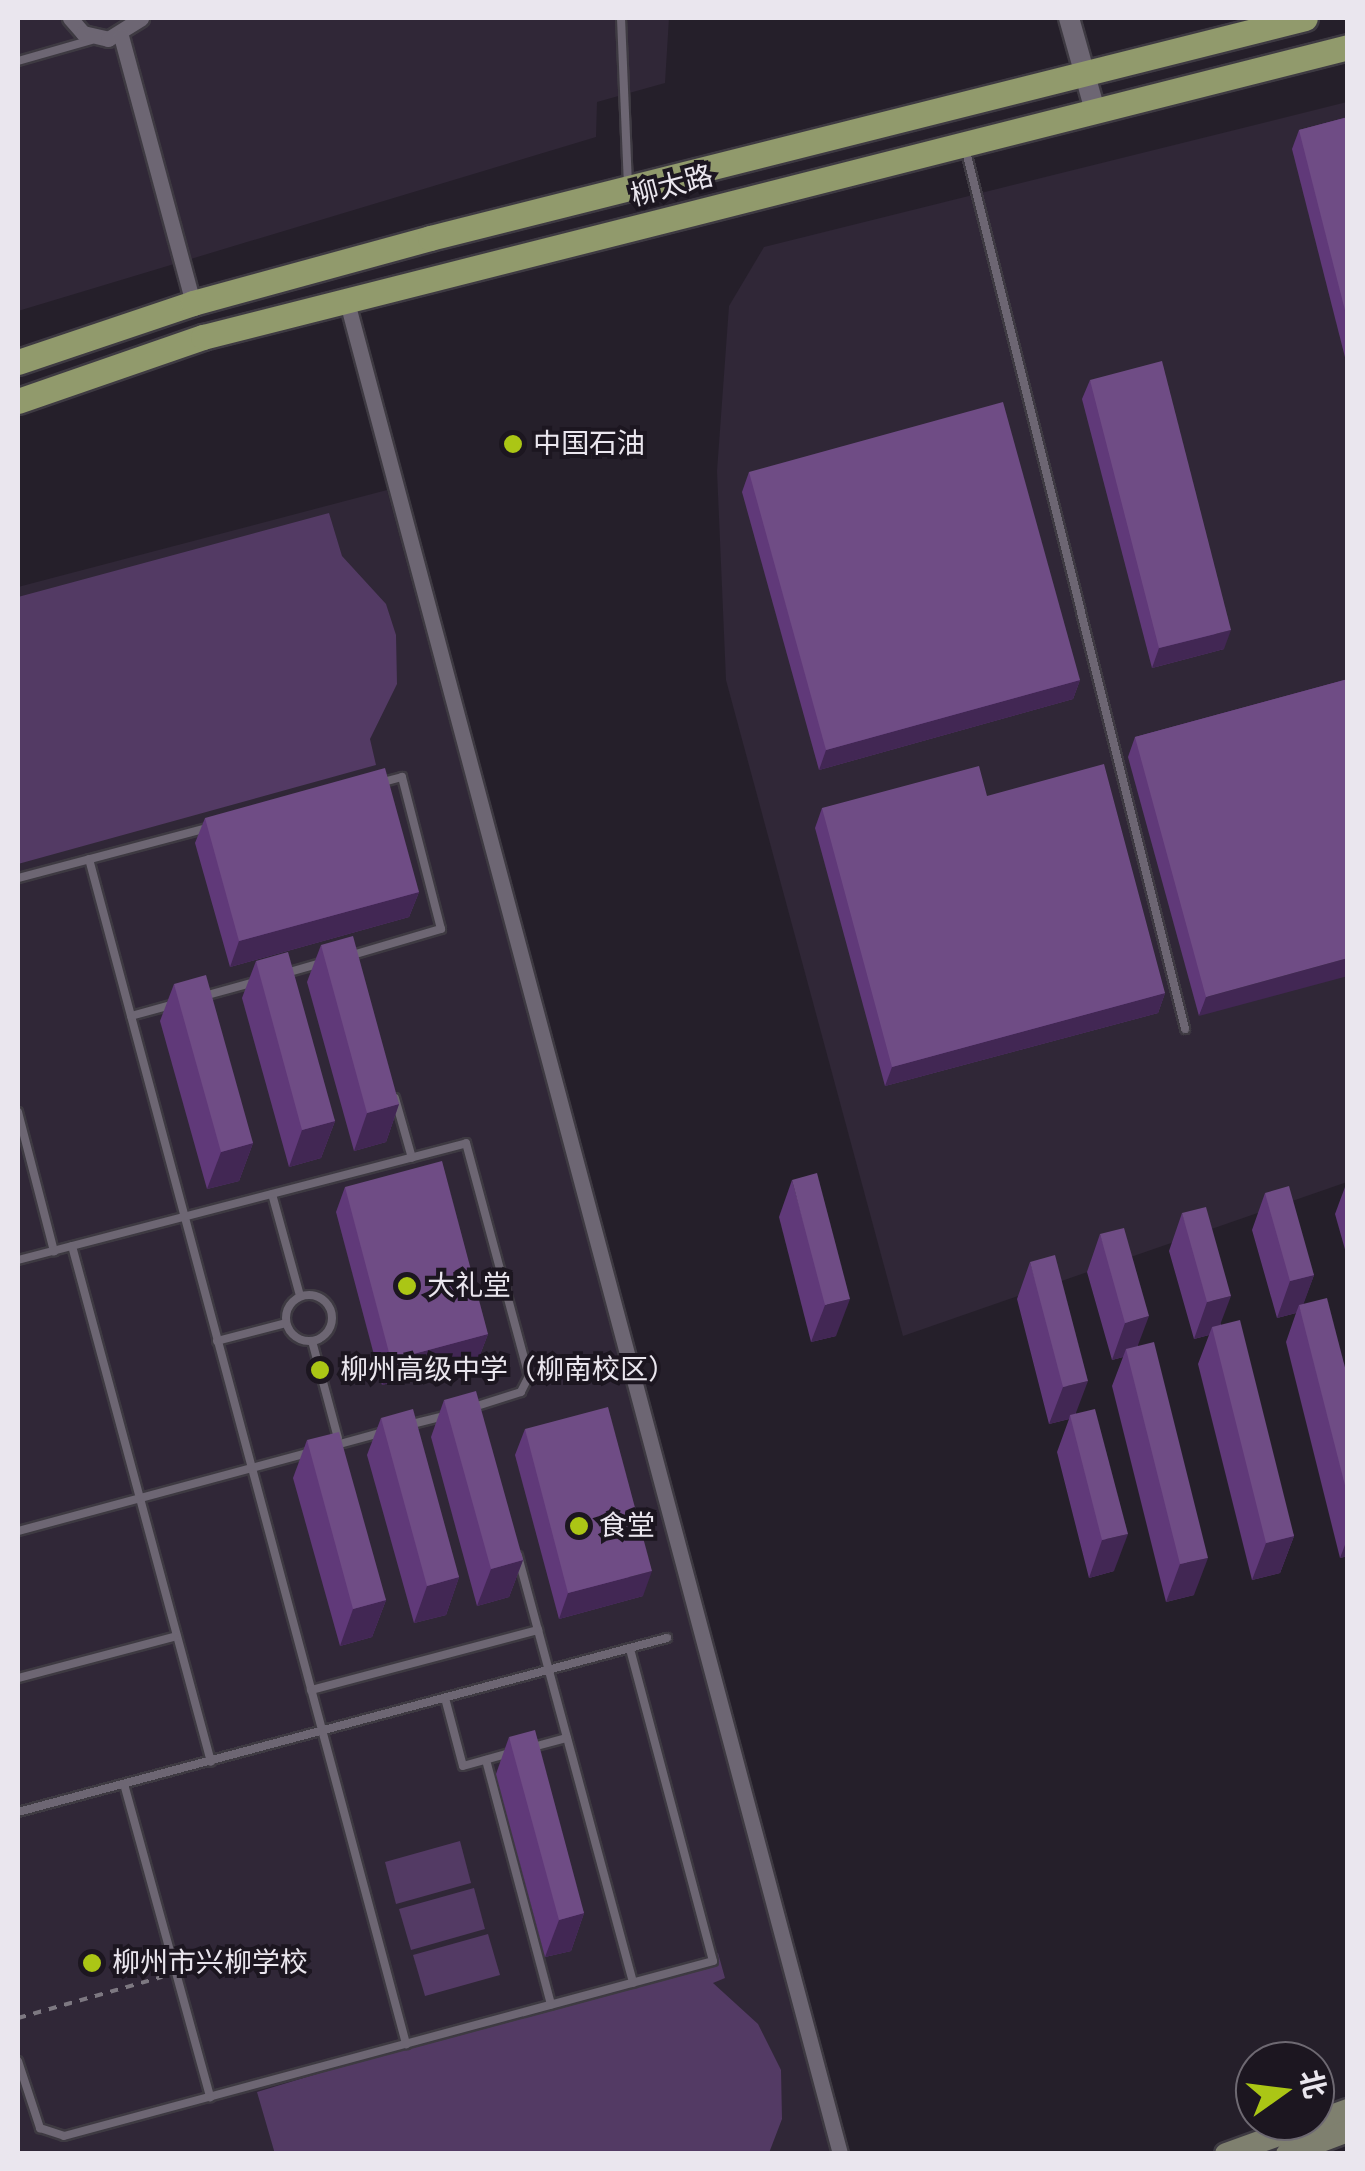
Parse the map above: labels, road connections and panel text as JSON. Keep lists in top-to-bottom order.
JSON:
{
  "streets": {
    "main road": ["柳太路"]
  },
  "places": [
    "中国石油",
    "大礼堂",
    "柳州高级中学（柳南校区）",
    "食堂",
    "柳州市兴柳学校"
  ],
  "north": "right"
}
